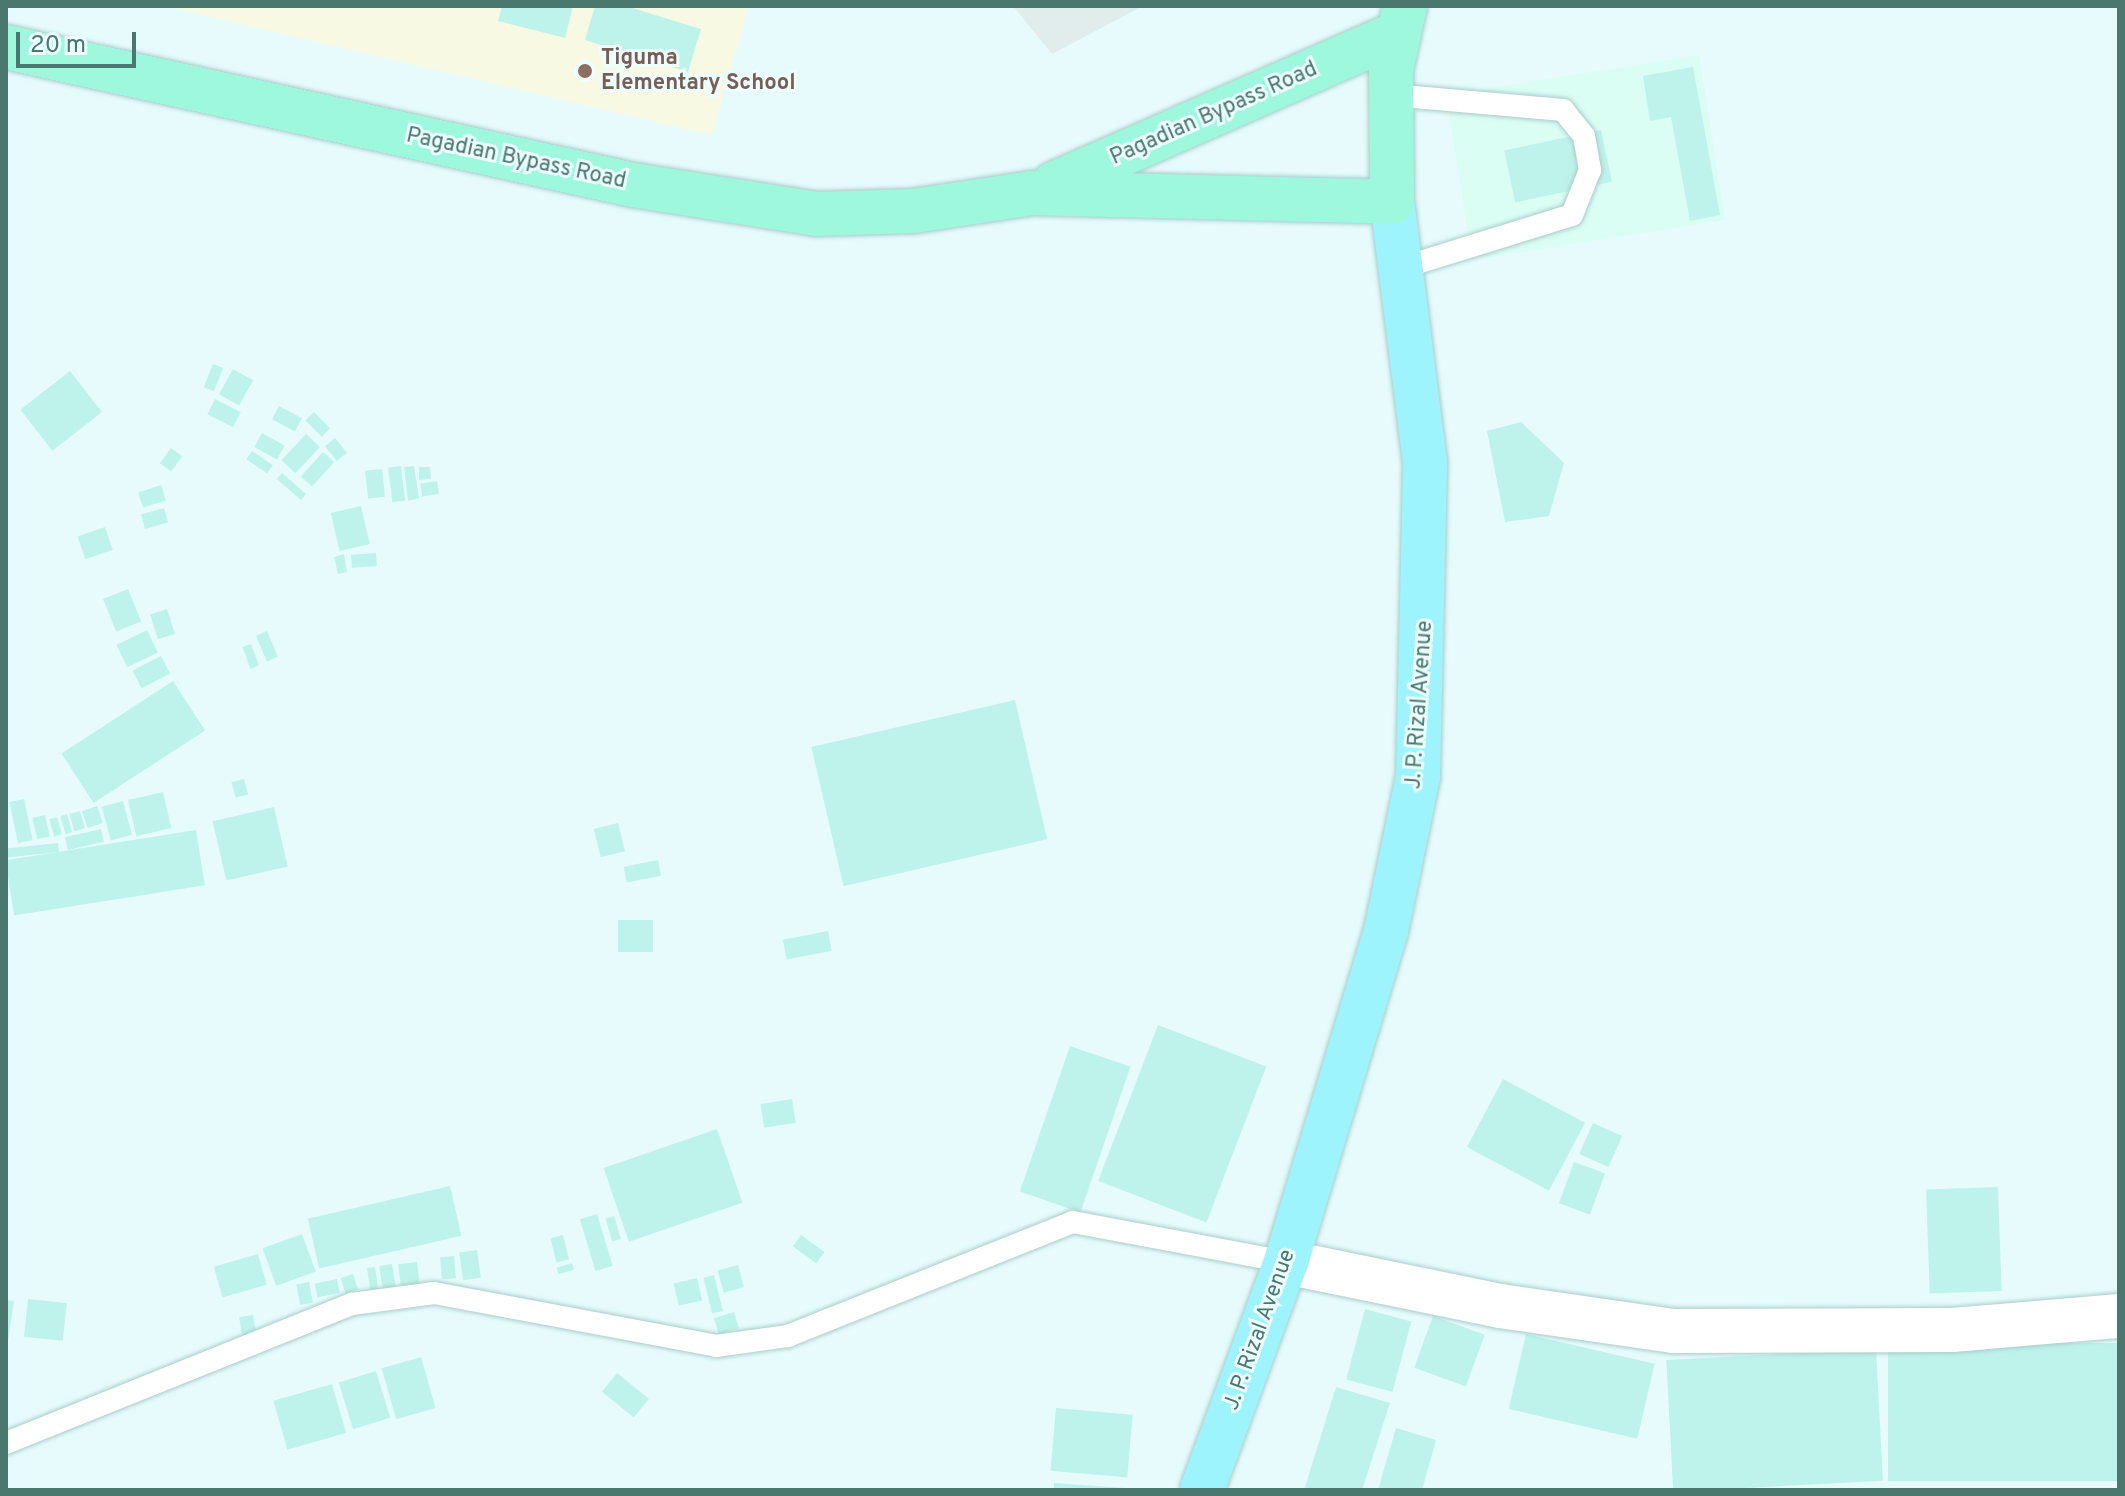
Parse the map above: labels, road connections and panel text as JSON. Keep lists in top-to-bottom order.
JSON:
{
  "streets": {
    "highway": ["Pagadian Bypass Road", "J. P. Rizal Avenue"]
  },
  "crossings": [
    ["Pagadian Bypass Road", "J. P. Rizal Avenue"]
  ],
  "places": ["Tiguma Elementary School"],
  "scale_bar": "20 m"
}
